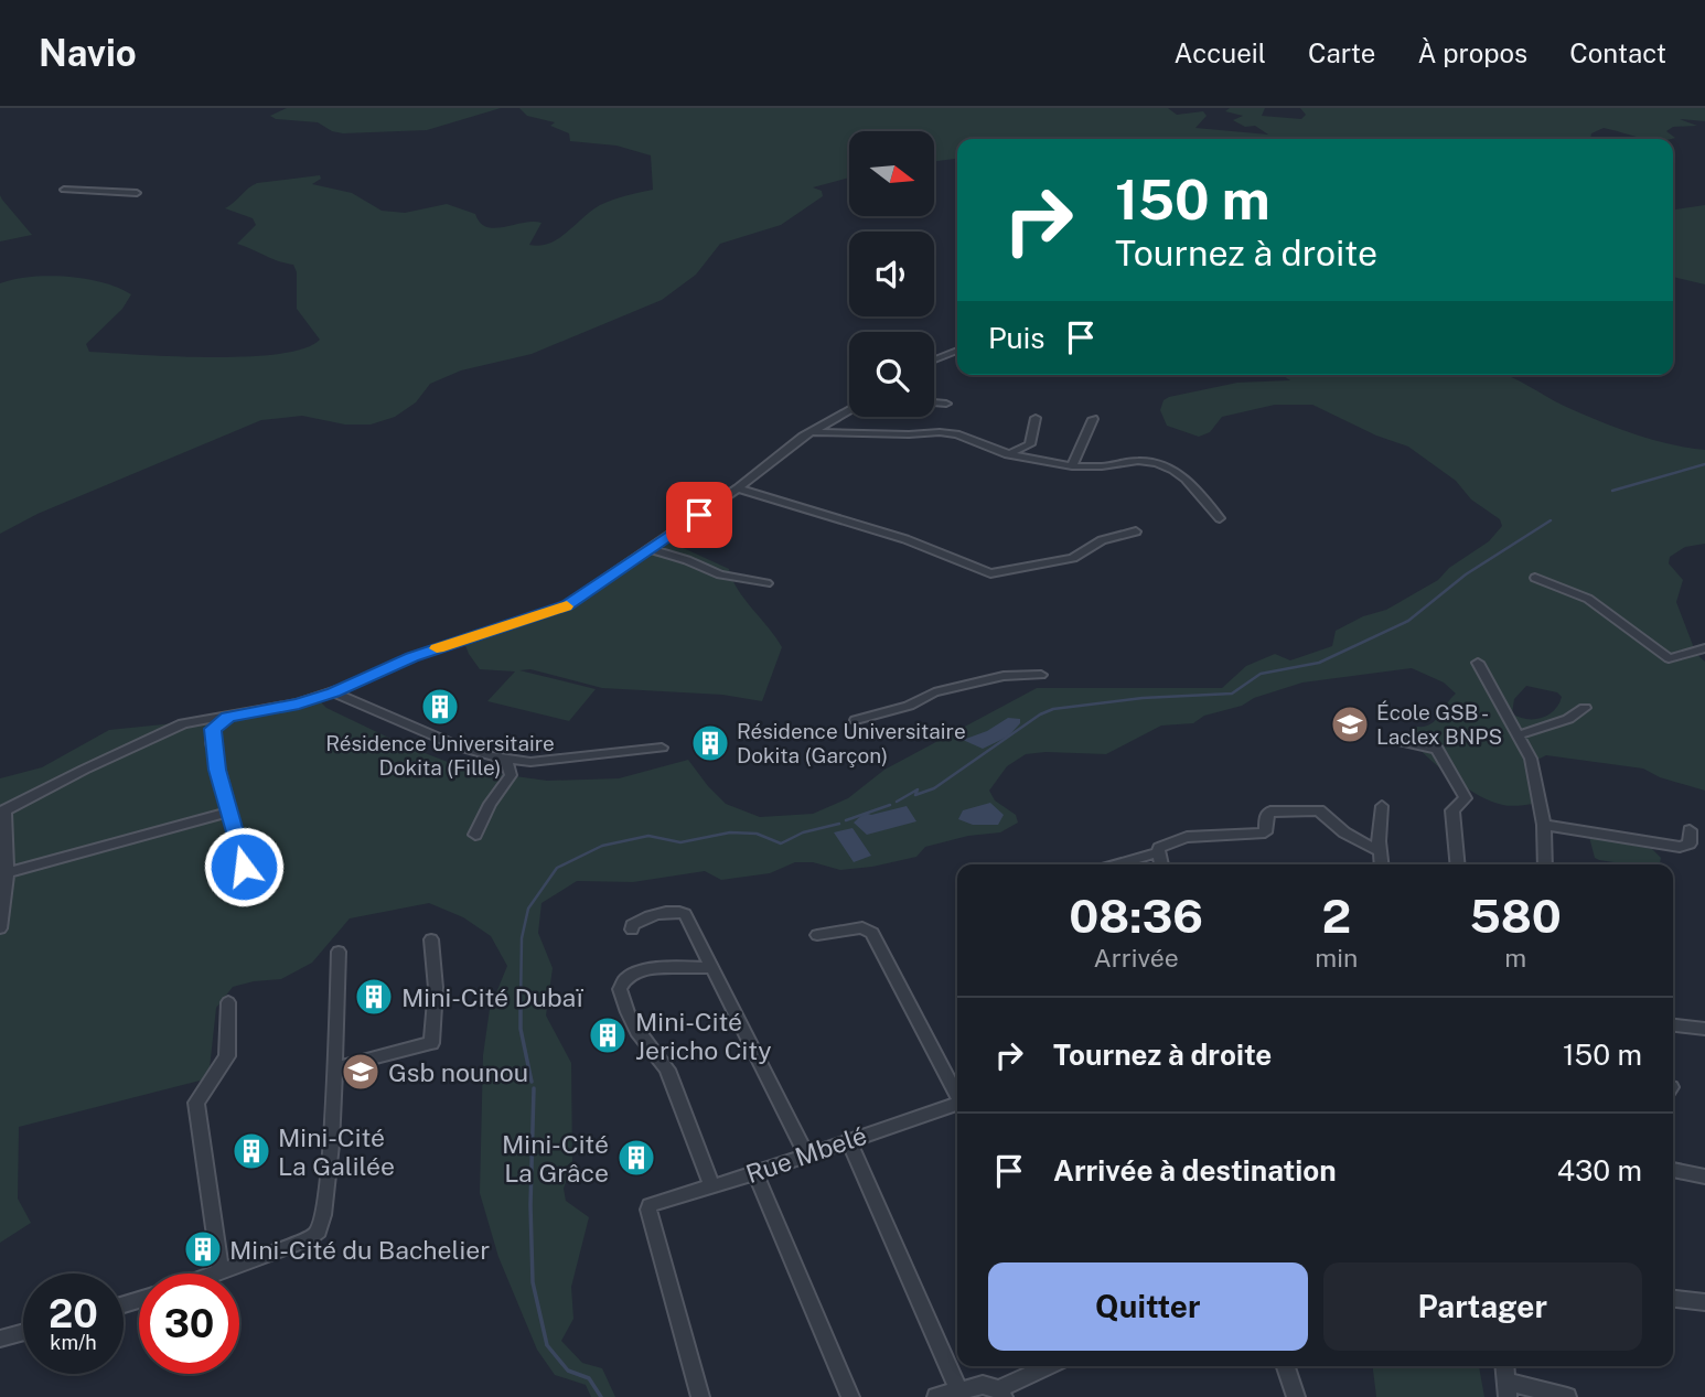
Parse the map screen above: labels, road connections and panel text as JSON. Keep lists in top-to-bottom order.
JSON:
{
  "streets": {
    "street": ["Rue Mbelé"]
  },
  "places": {
    "building": [
      "Résidence Universitaire Dokita (Fille)",
      "Résidence Universitaire Dokita (Garçon)",
      "Mini-Cité Dubaï",
      "Mini-Cité Jericho City",
      "Mini-Cité La Galilée",
      "Mini-Cité La Grâce",
      "Mini-Cité du Bachelier"
    ],
    "school or university": ["École GSB - Laclex BNPS", "Gsb nounou"]
  },
  "north": "right",
  "page": {
    "header": "Navio",
    "nav": [
      "Accueil",
      "Carte",
      "À propos",
      "Contact"
    ],
    "turn": ["150 m", "Tournez à droite"],
    "then": "Puis",
    "eta": [
      "08:36",
      "Arrivée",
      "2",
      "min",
      "580",
      "m"
    ],
    "list": [
      {
        "name": "Tournez à droite",
        "value": "150 m"
      },
      {
        "name": "Arrivée à destination",
        "value": "430 m"
      }
    ],
    "buttons": ["Quitter", "Partager"],
    "speed": "20 km/h",
    "limit": "30"
  }
}
